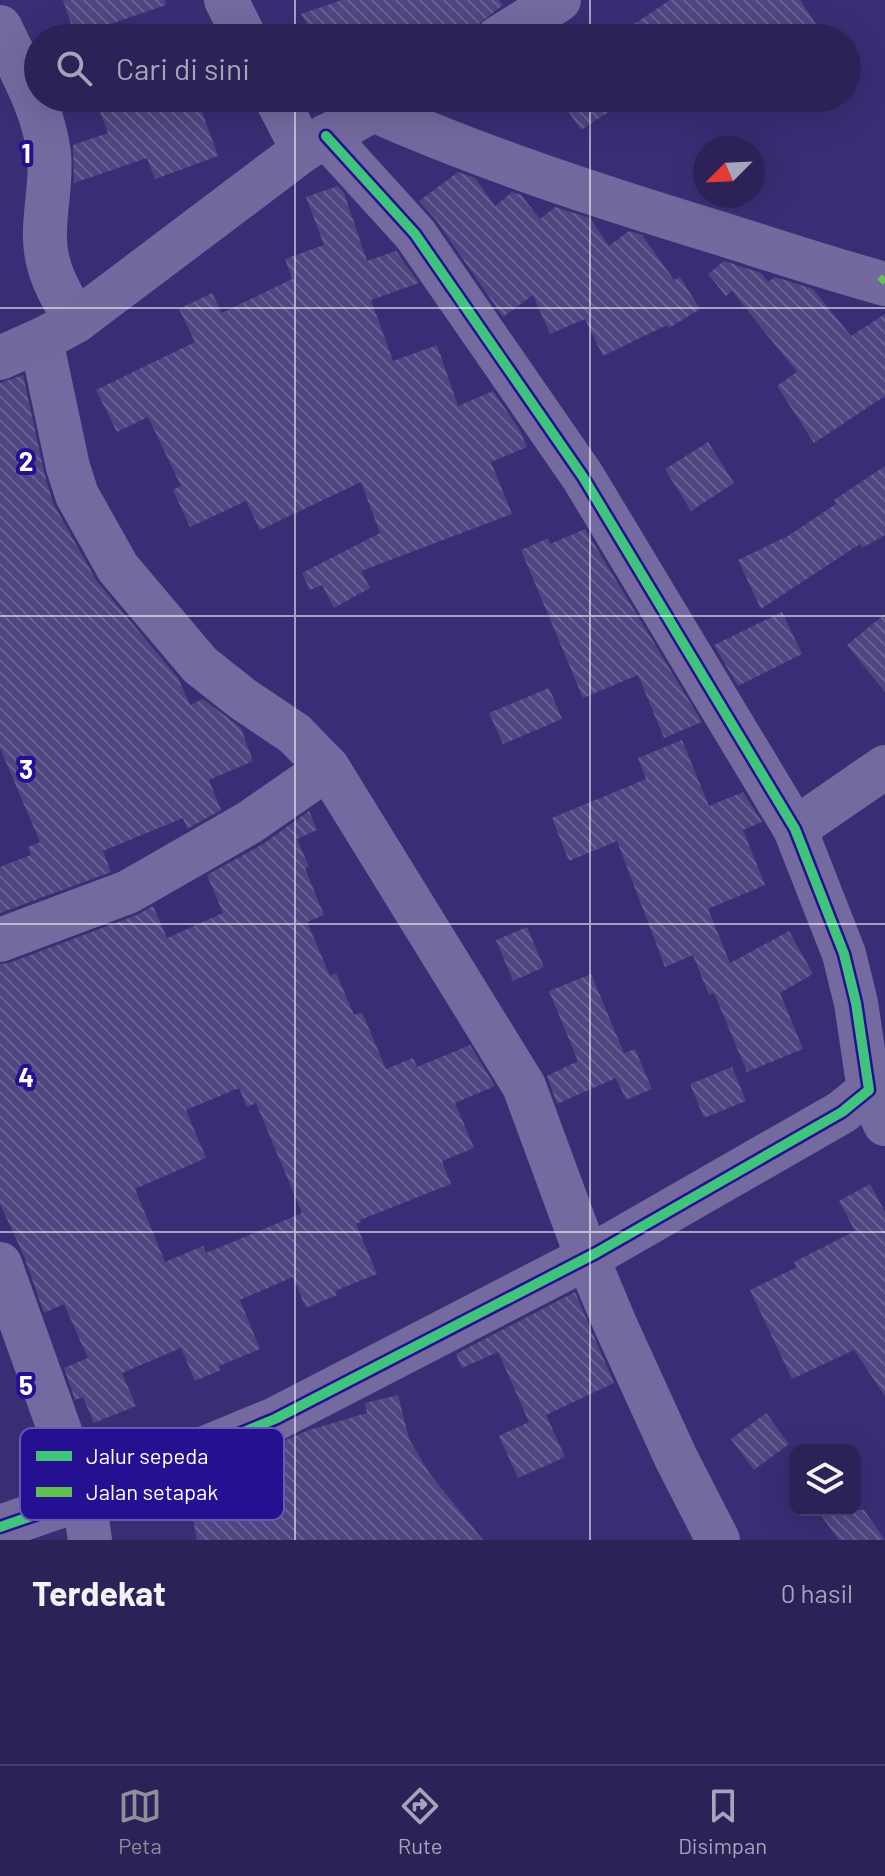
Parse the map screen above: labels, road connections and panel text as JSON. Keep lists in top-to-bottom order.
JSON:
{
  "legend": ["Jalur sepeda", "Jalan setapak"],
  "north": "bottom left",
  "page": {
    "search": "Cari di sini",
    "heading": ["Terdekat", "0 hasil"],
    "nav": ["Peta", "Rute", "Disimpan"]
  },
  "grid": {
    "rows": [
      "1",
      "2",
      "3",
      "4",
      "5"
    ]
  }
}
